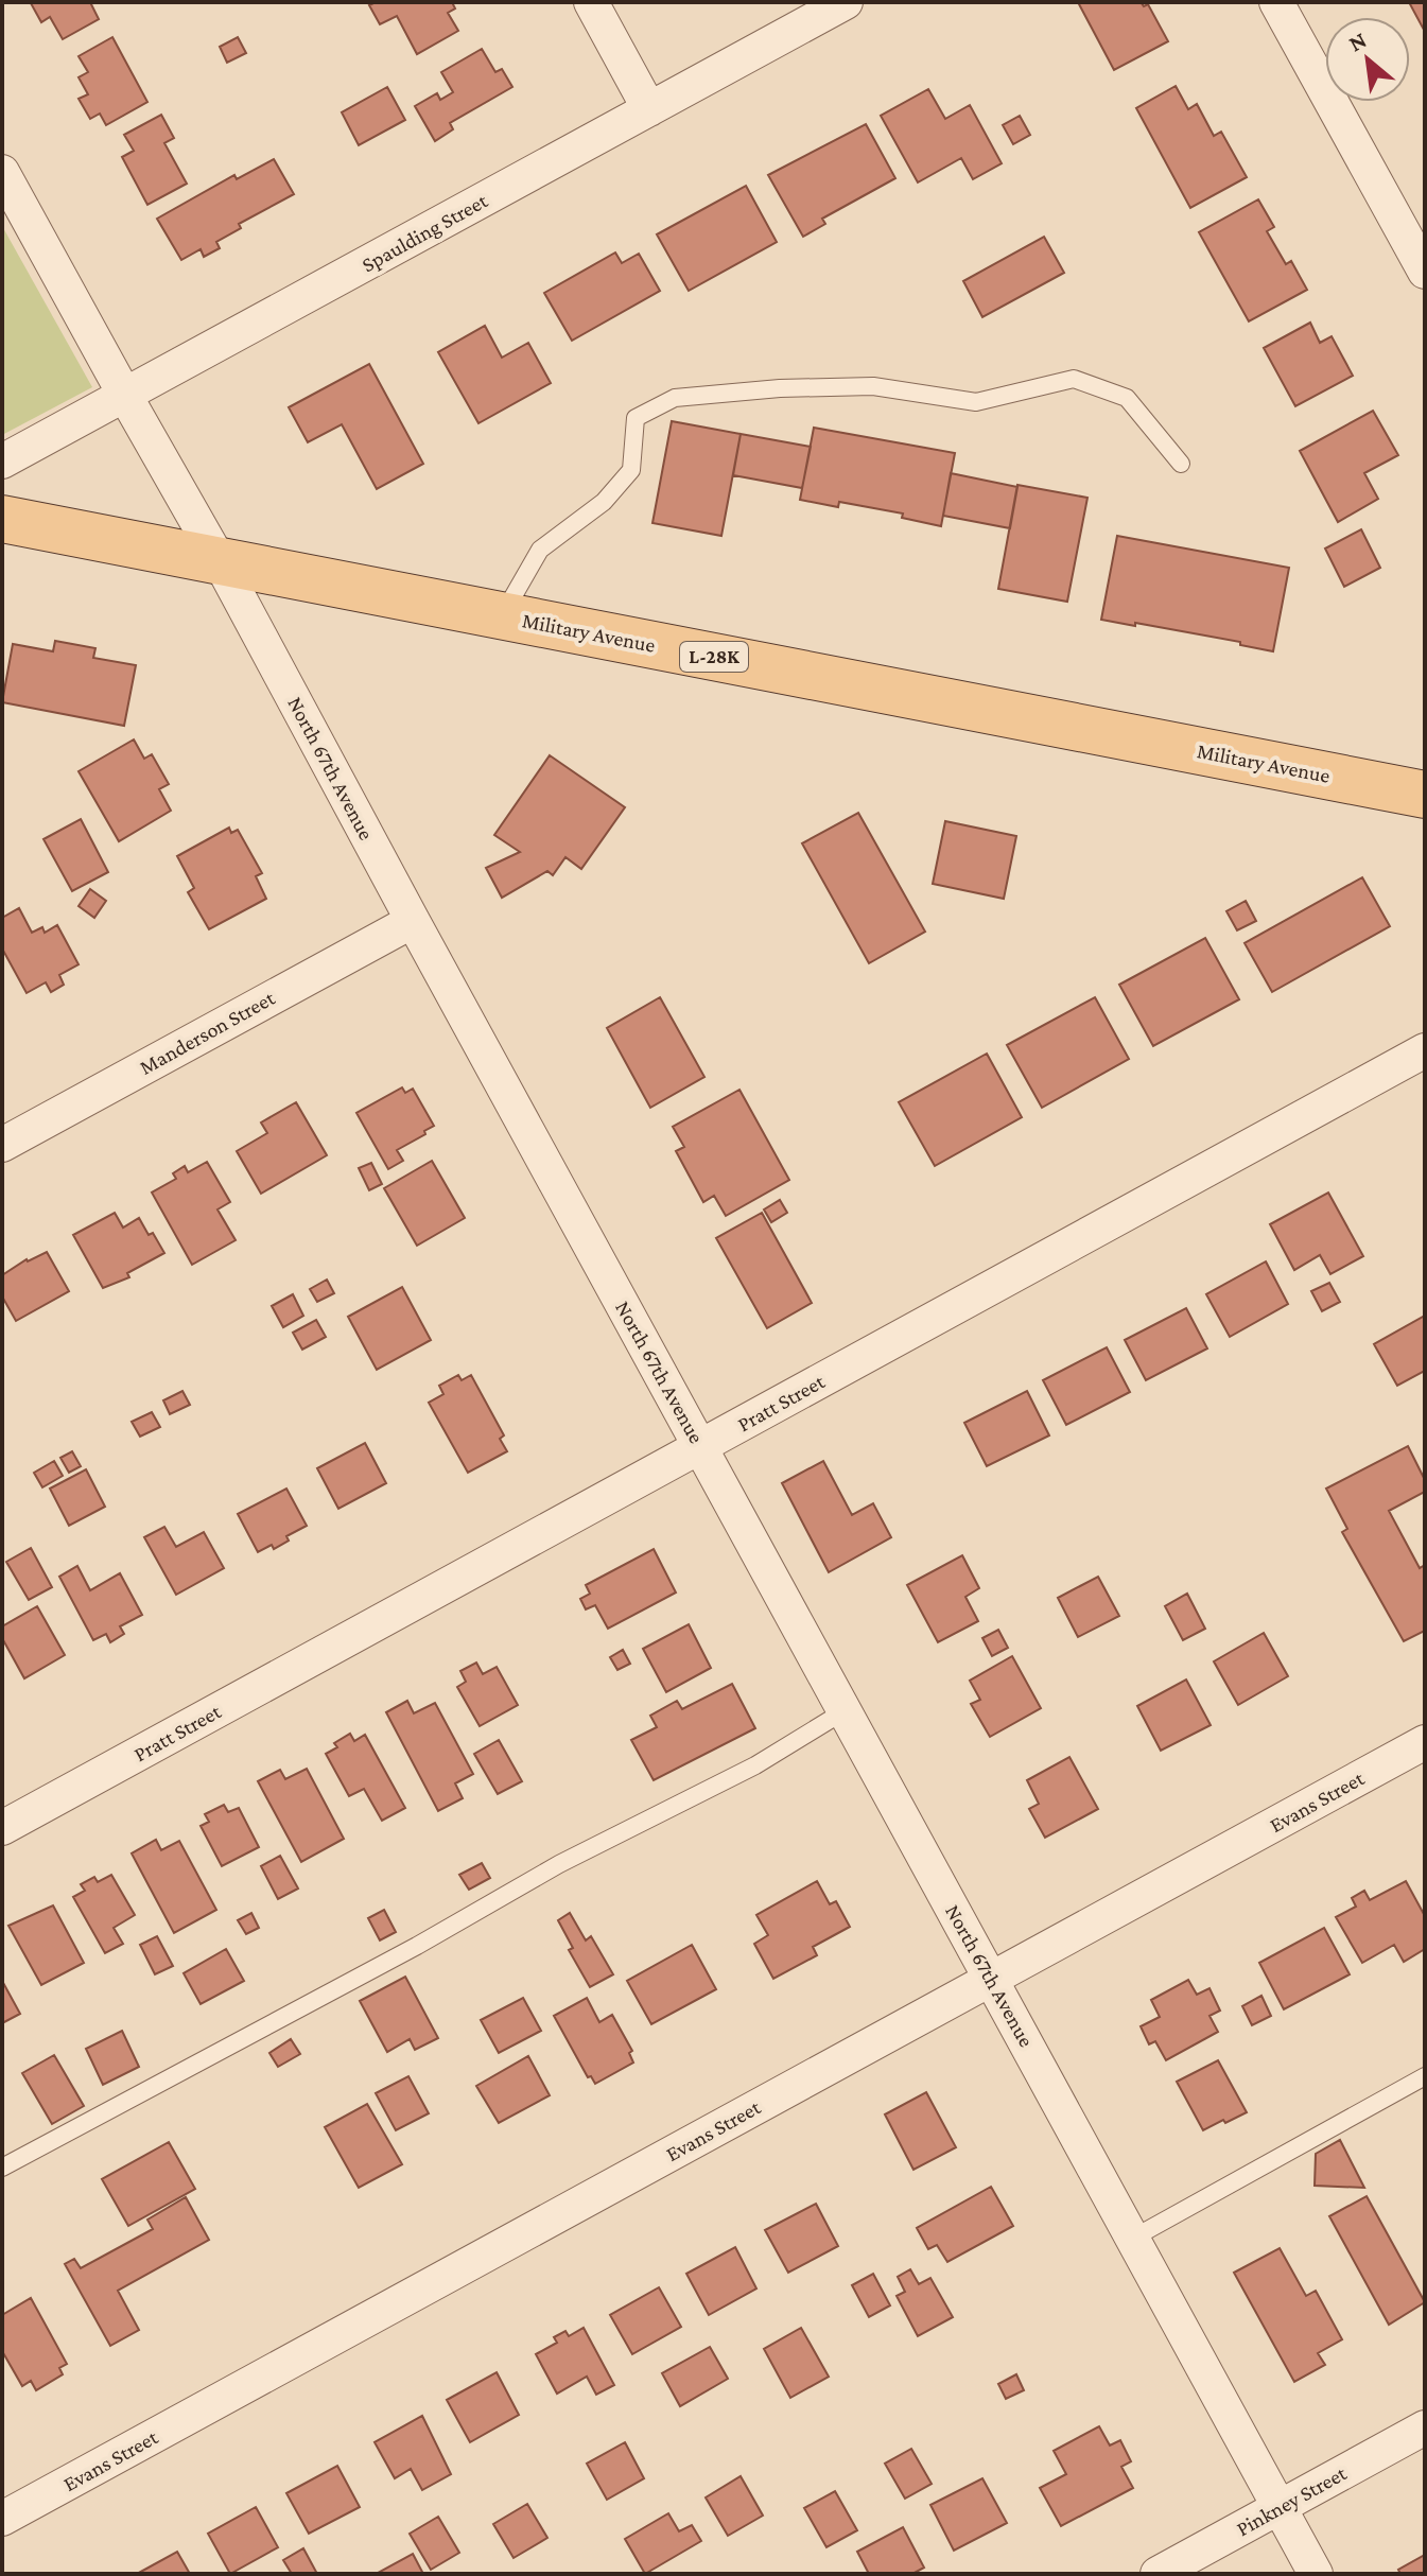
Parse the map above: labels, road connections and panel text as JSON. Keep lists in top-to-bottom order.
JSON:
{
  "streets": {
    "main road": ["Military Avenue", "L-28K"],
    "street": [
      "Spaulding Street",
      "North 67th Avenue",
      "Manderson Street",
      "Pratt Street",
      "Evans Street",
      "Pinkney Street"
    ]
  },
  "crossings": [
    ["Spaulding Street", "North 67th Avenue"],
    ["Military Avenue", "North 67th Avenue"],
    ["North 67th Avenue", "Manderson Street"],
    ["North 67th Avenue", "Pratt Street"],
    ["North 67th Avenue", "Evans Street"],
    ["North 67th Avenue", "Pinkney Street"]
  ],
  "north": "top left"
}
